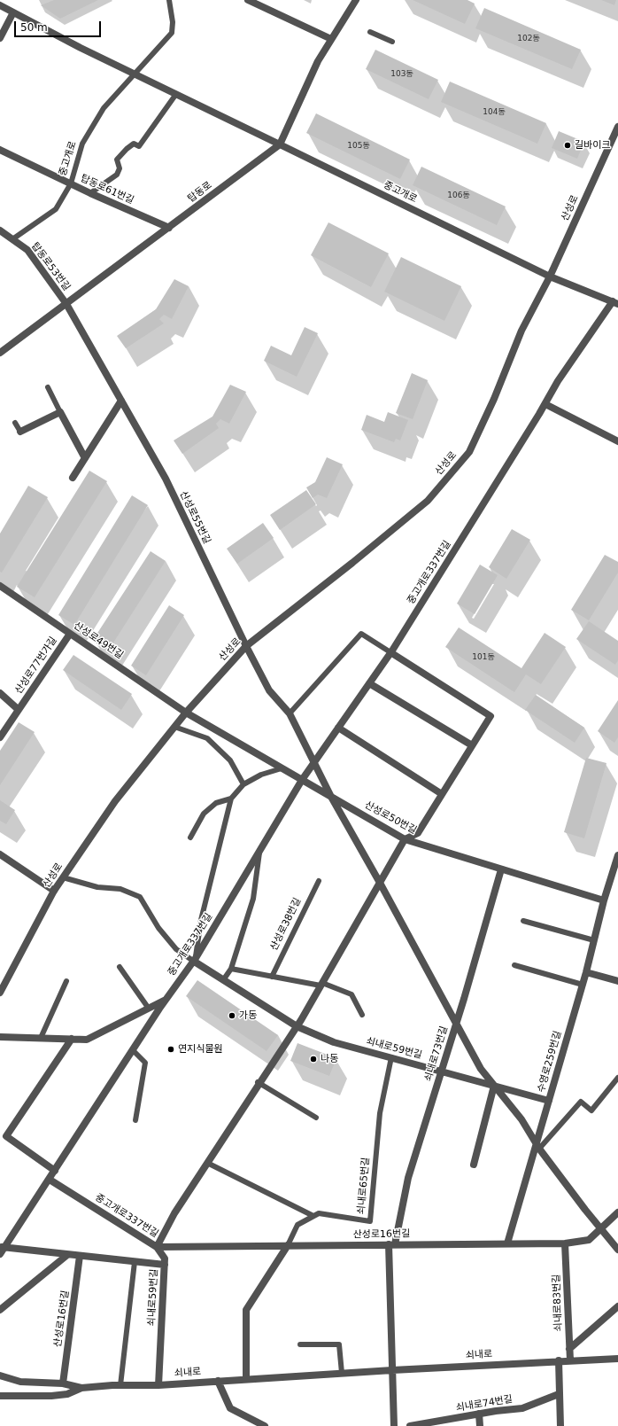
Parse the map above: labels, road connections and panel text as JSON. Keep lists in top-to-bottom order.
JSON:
{
  "streets": {
    "street": [
      "중고개로",
      "탑동로61번길",
      "탑동로",
      "산성로",
      "탑동로53번길",
      "산성로55번길",
      "중고개로337번길",
      "산성로49번길",
      "산성로77번가길",
      "산성로50번길",
      "쇠내로59번길",
      "쇠내로73번길",
      "수영로259번길",
      "쇠내로65번길",
      "산성로16번길",
      "쇠내로83번길",
      "쇠내로",
      "쇠내로74번길"
    ],
    "lane": ["산성로38번길"]
  },
  "crossings": [
    ["중고개로", "탑동로61번길"],
    ["중고개로", "탑동로"],
    ["중고개로", "산성로"],
    ["중고개로", "탑동로53번길"],
    ["중고개로", "중고개로337번길"],
    ["탑동로61번길", "탑동로"],
    ["탑동로", "탑동로53번길"],
    ["탑동로", "산성로55번길"],
    ["산성로", "산성로55번길"],
    ["산성로", "산성로49번길"],
    ["산성로", "산성로50번길"],
    ["탑동로53번길", "산성로55번길"],
    ["산성로55번길", "중고개로337번길"],
    ["산성로55번길", "산성로50번길"],
    ["중고개로337번길", "산성로50번길"],
    ["중고개로337번길", "쇠내로59번길"],
    ["중고개로337번길", "산성로16번길"],
    ["산성로49번길", "산성로77번가길"],
    ["산성로49번길", "산성로50번길"],
    ["산성로50번길", "쇠내로73번길"],
    ["산성로50번길", "수영로259번길"],
    ["쇠내로59번길", "쇠내로73번길"],
    ["쇠내로59번길", "수영로259번길"],
    ["쇠내로59번길", "쇠내로65번길"],
    ["쇠내로59번길", "산성로16번길"],
    ["쇠내로59번길", "쇠내로"],
    ["쇠내로73번길", "산성로16번길"],
    ["쇠내로73번길", "쇠내로"],
    ["수영로259번길", "산성로16번길"],
    ["쇠내로65번길", "산성로16번길"],
    ["쇠내로65번길", "쇠내로"],
    ["산성로16번길", "쇠내로83번길"],
    ["쇠내로83번길", "쇠내로"]
  ],
  "places": [
    "길바이크",
    "가동",
    "연지식물원",
    "나동"
  ],
  "house_numbers": [
    "102동",
    "103동",
    "104동",
    "105동",
    "106동",
    "101동"
  ],
  "scale_bar": "50 m"
}
